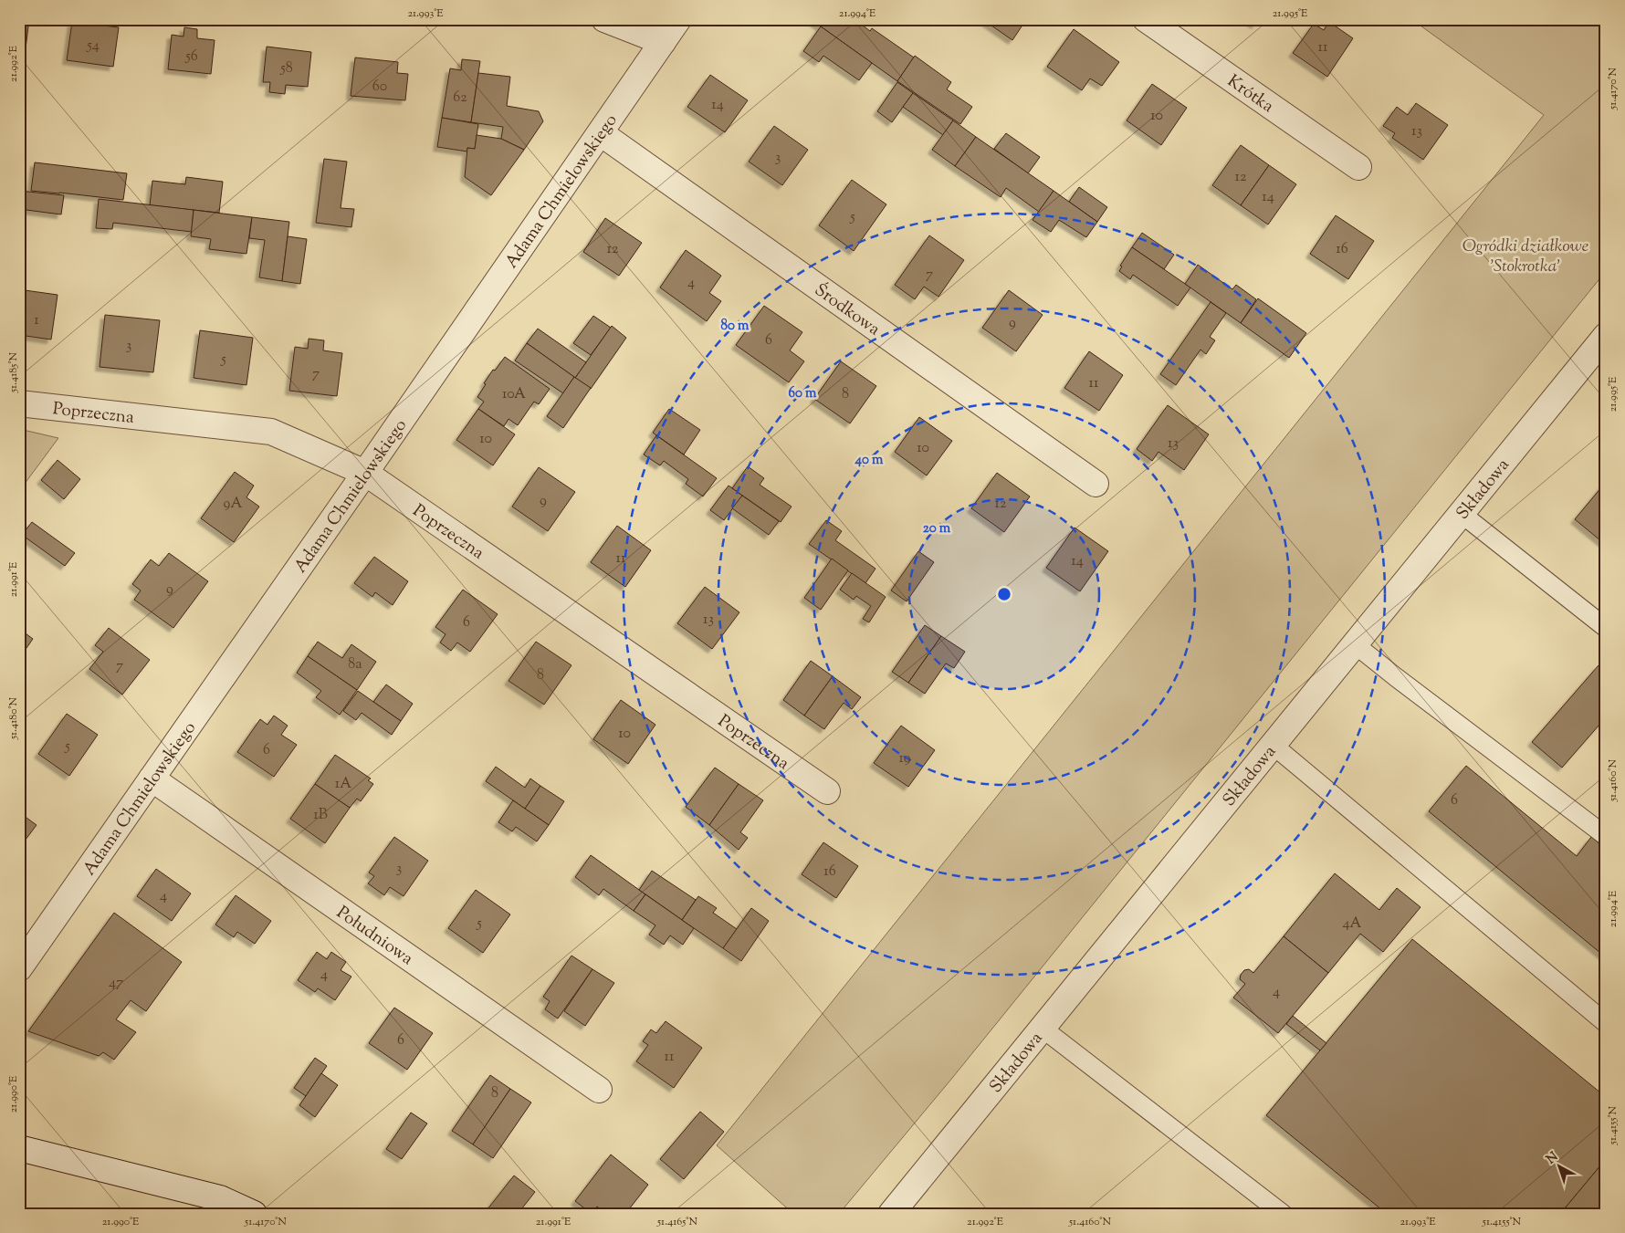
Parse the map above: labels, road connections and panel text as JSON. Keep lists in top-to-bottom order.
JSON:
{
  "streets": {
    "street": [
      "Krótka",
      "Adama Chmielowskiego",
      "Środkowa",
      "Poprzeczna",
      "Składowa",
      "Południowa"
    ]
  },
  "crossings": [
    ["Adama Chmielowskiego", "Środkowa"],
    ["Adama Chmielowskiego", "Poprzeczna"],
    ["Adama Chmielowskiego", "Południowa"]
  ],
  "parks": ["Ogródki działkowe 'Stokrotka'"],
  "house_numbers": [
    "54",
    "11",
    "56",
    "58",
    "60",
    "62",
    "14",
    "10",
    "13",
    "3",
    "12",
    "14",
    "5",
    "12",
    "16",
    "7",
    "4",
    "1",
    "9",
    "6",
    "3",
    "5",
    "7",
    "11",
    "10A",
    "8",
    "10",
    "13",
    "10",
    "9",
    "9A",
    "12",
    "11",
    "14",
    "9",
    "13",
    "6",
    "8a",
    "7",
    "8",
    "10",
    "5",
    "6",
    "19",
    "1A",
    "6",
    "1B",
    "3",
    "16",
    "4",
    "5",
    "4A",
    "4",
    "47",
    "4",
    "6",
    "11",
    "8"
  ],
  "north": "top left",
  "coordinates": [
    "21.993°E",
    "21.994°E",
    "21.995°E",
    "21.992°E",
    "51.4170°N",
    "51.4185°N",
    "21.991°E",
    "51.4180°N",
    "51.4160°N",
    "21.990°E",
    "51.4155°N",
    "51.4165°N"
  ],
  "rings": [
    "80 m",
    "60 m",
    "40 m",
    "20 m"
  ]
}
